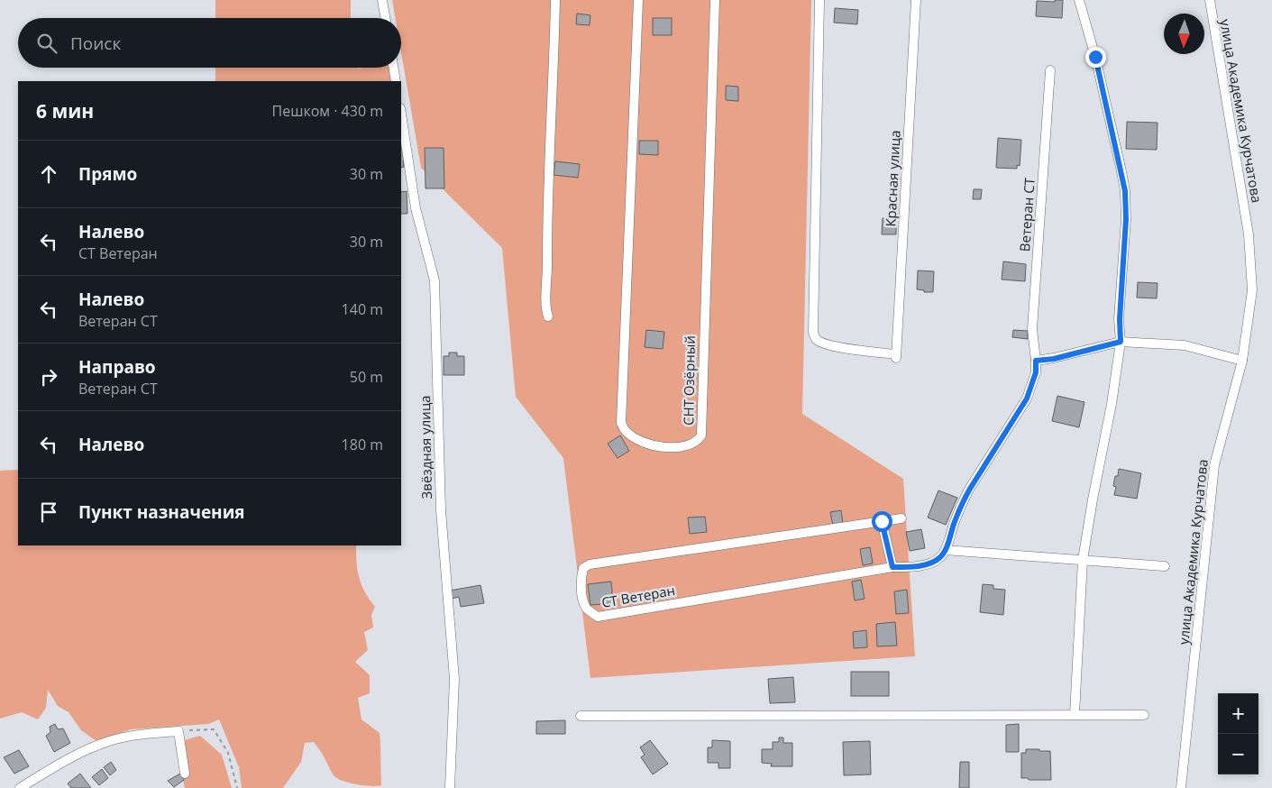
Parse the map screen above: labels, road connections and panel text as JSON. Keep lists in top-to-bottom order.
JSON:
{
  "streets": {
    "street": [
      "улица Академика Курчатова",
      "Красная улица",
      "Ветеран СТ",
      "СНТ Озёрный",
      "Звёздная улица",
      "СТ Ветеран"
    ]
  },
  "crossings": [
    ["Ветеран СТ", "СТ Ветеран"]
  ],
  "north": "bottom",
  "page": {
    "search": "Поиск",
    "heading": ["6 мин", "Пешком · 430 m"],
    "list": [
      ["Прямо", "30 m"],
      ["Налево", "СТ Ветеран", "30 m"],
      ["Налево", "Ветеран СТ", "140 m"],
      ["Направо", "Ветеран СТ", "50 m"],
      ["Налево", "180 m"],
      "Пункт назначения"
    ],
    "map_buttons": ["+", "−"]
  }
}
